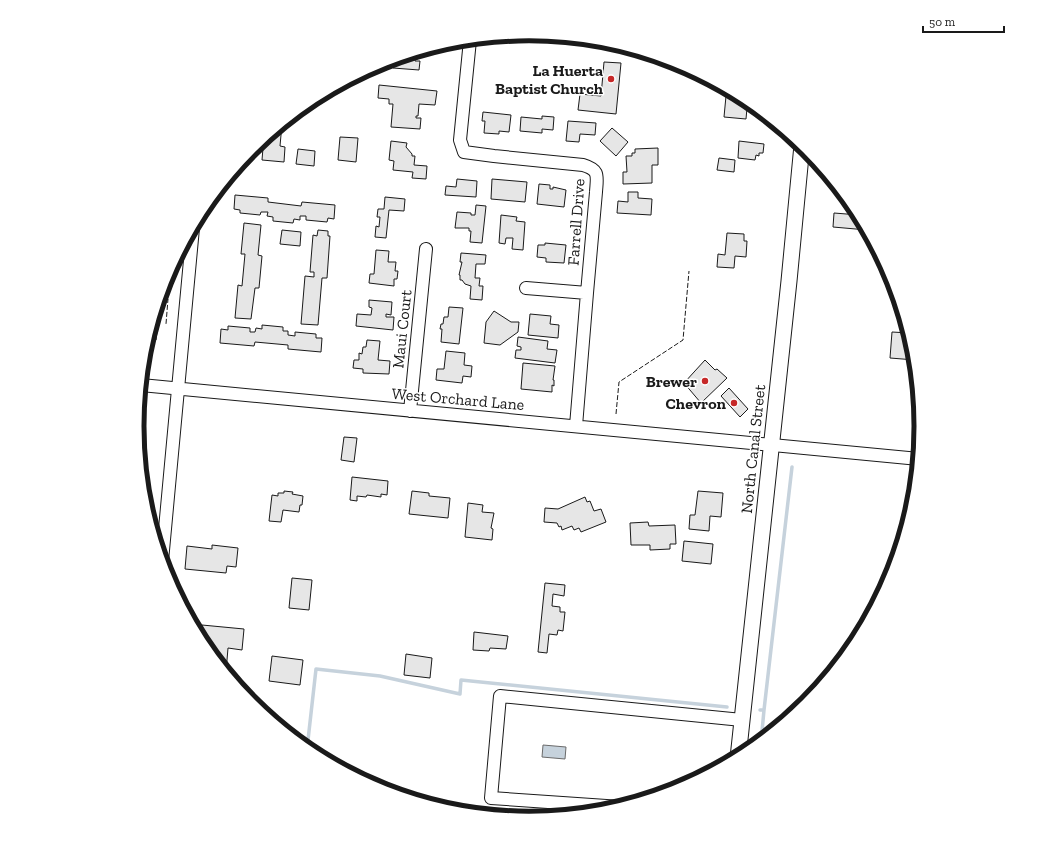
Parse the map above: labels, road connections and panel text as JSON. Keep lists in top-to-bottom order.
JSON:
{
  "streets": {
    "main road": ["North Canal Street"],
    "street": ["Farrell Drive", "Maui Court", "West Orchard Lane"]
  },
  "crossings": [
    ["Farrell Drive", "West Orchard Lane"],
    ["Maui Court", "West Orchard Lane"],
    ["West Orchard Lane", "North Canal Street"]
  ],
  "places": ["La Huerta Baptist Church", "Brewer", "Chevron"],
  "scale_bar": "50 m"
}
